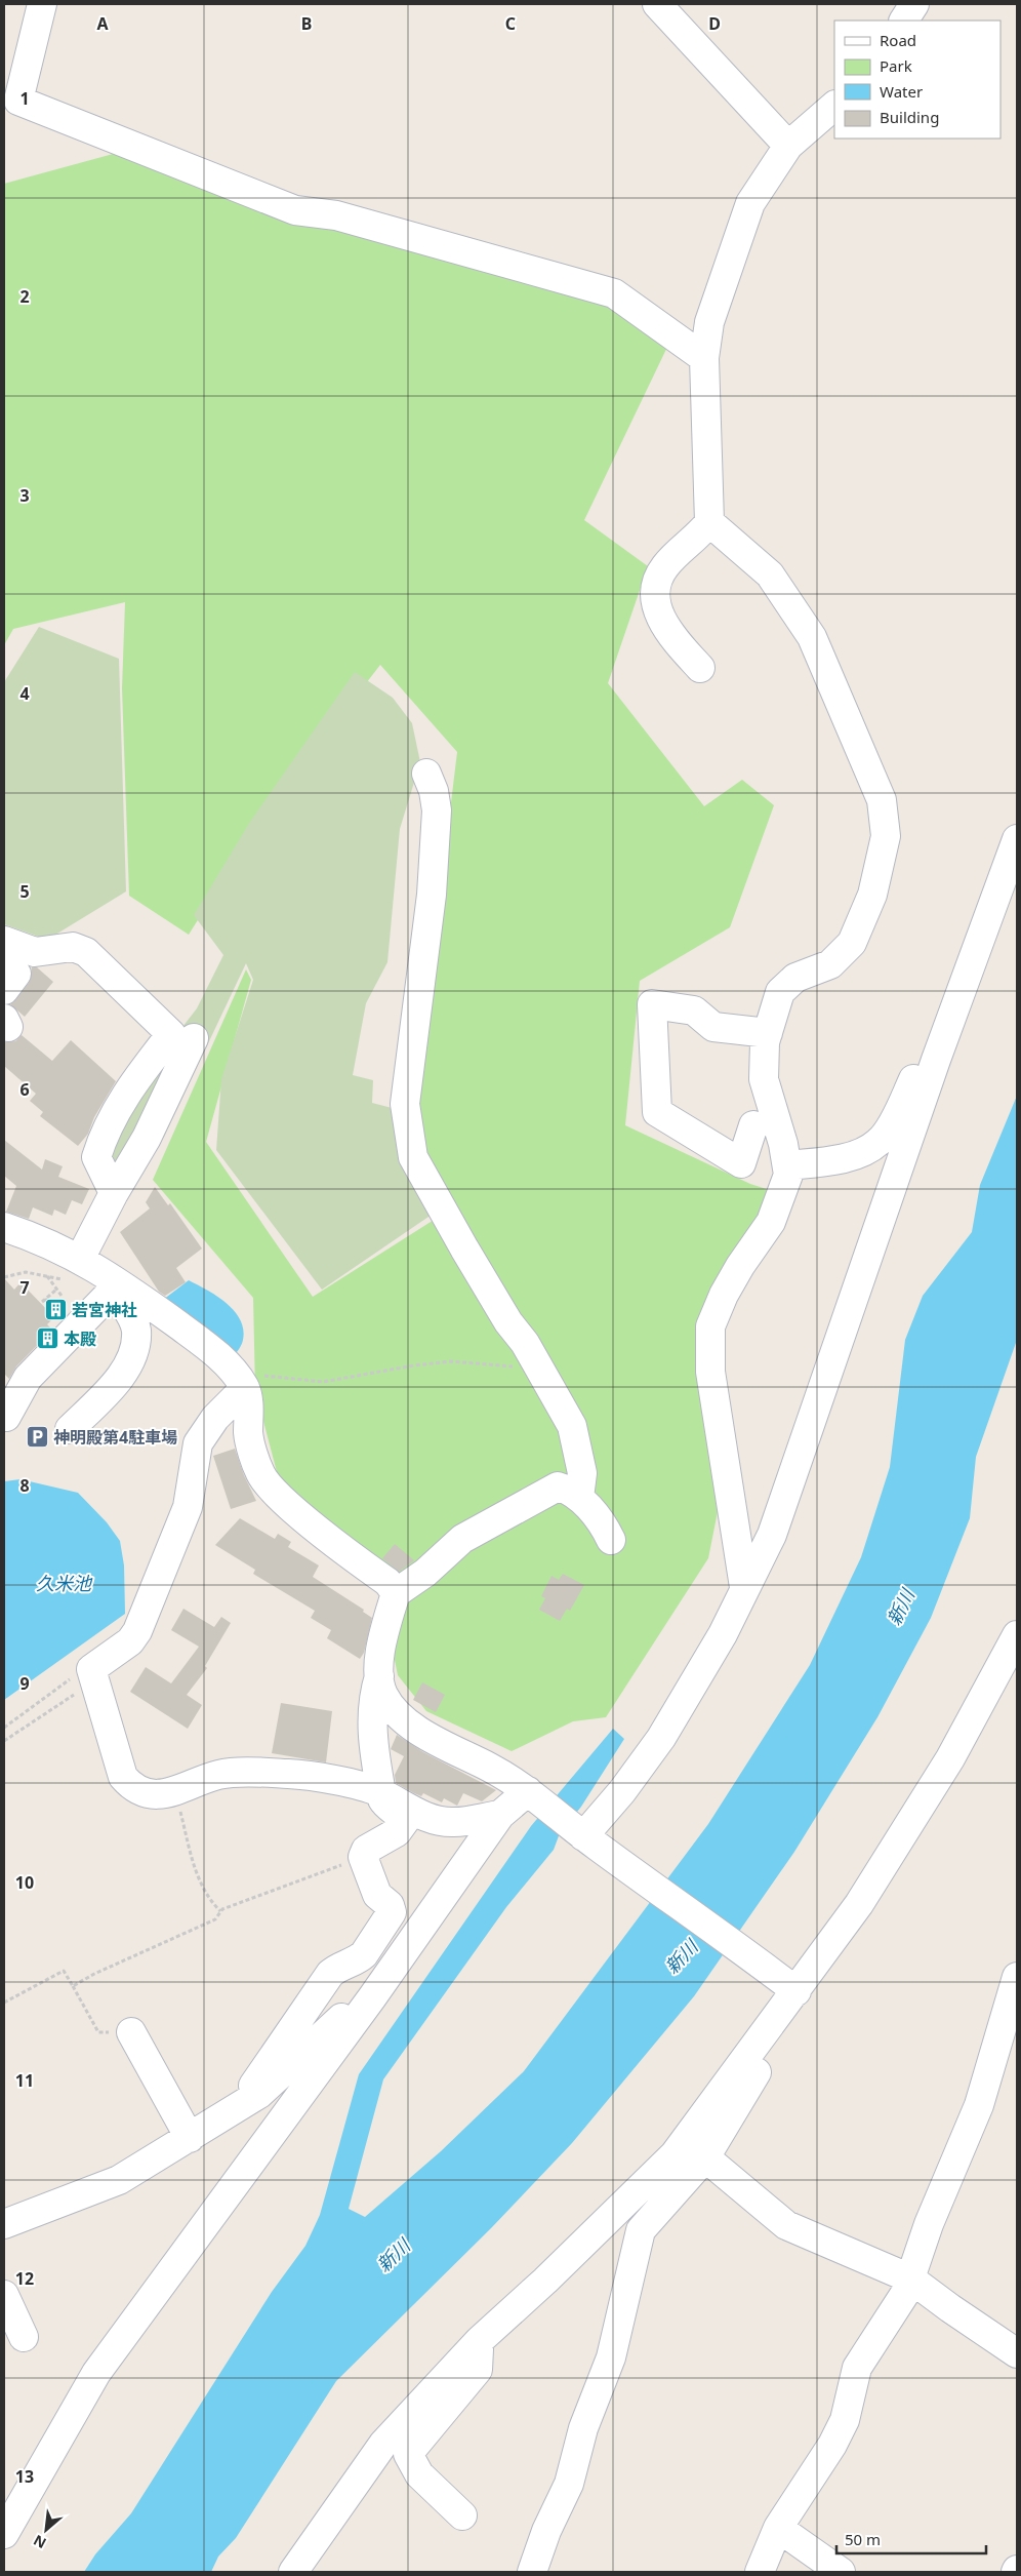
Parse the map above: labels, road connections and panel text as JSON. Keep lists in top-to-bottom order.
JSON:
{
  "water": ["久米池", "新川"],
  "places": {
    "building": ["若宮神社", "本殿"],
    "parking": ["神明殿第4駐車場"]
  },
  "legend": [
    "Road",
    "Park",
    "Water",
    "Building"
  ],
  "scale_bar": "50 m",
  "north": "bottom left",
  "grid": {
    "columns": [
      "A",
      "B",
      "C",
      "D"
    ],
    "rows": [
      "1",
      "2",
      "3",
      "4",
      "5",
      "6",
      "7",
      "8",
      "9",
      "10",
      "11",
      "12",
      "13"
    ]
  }
}
